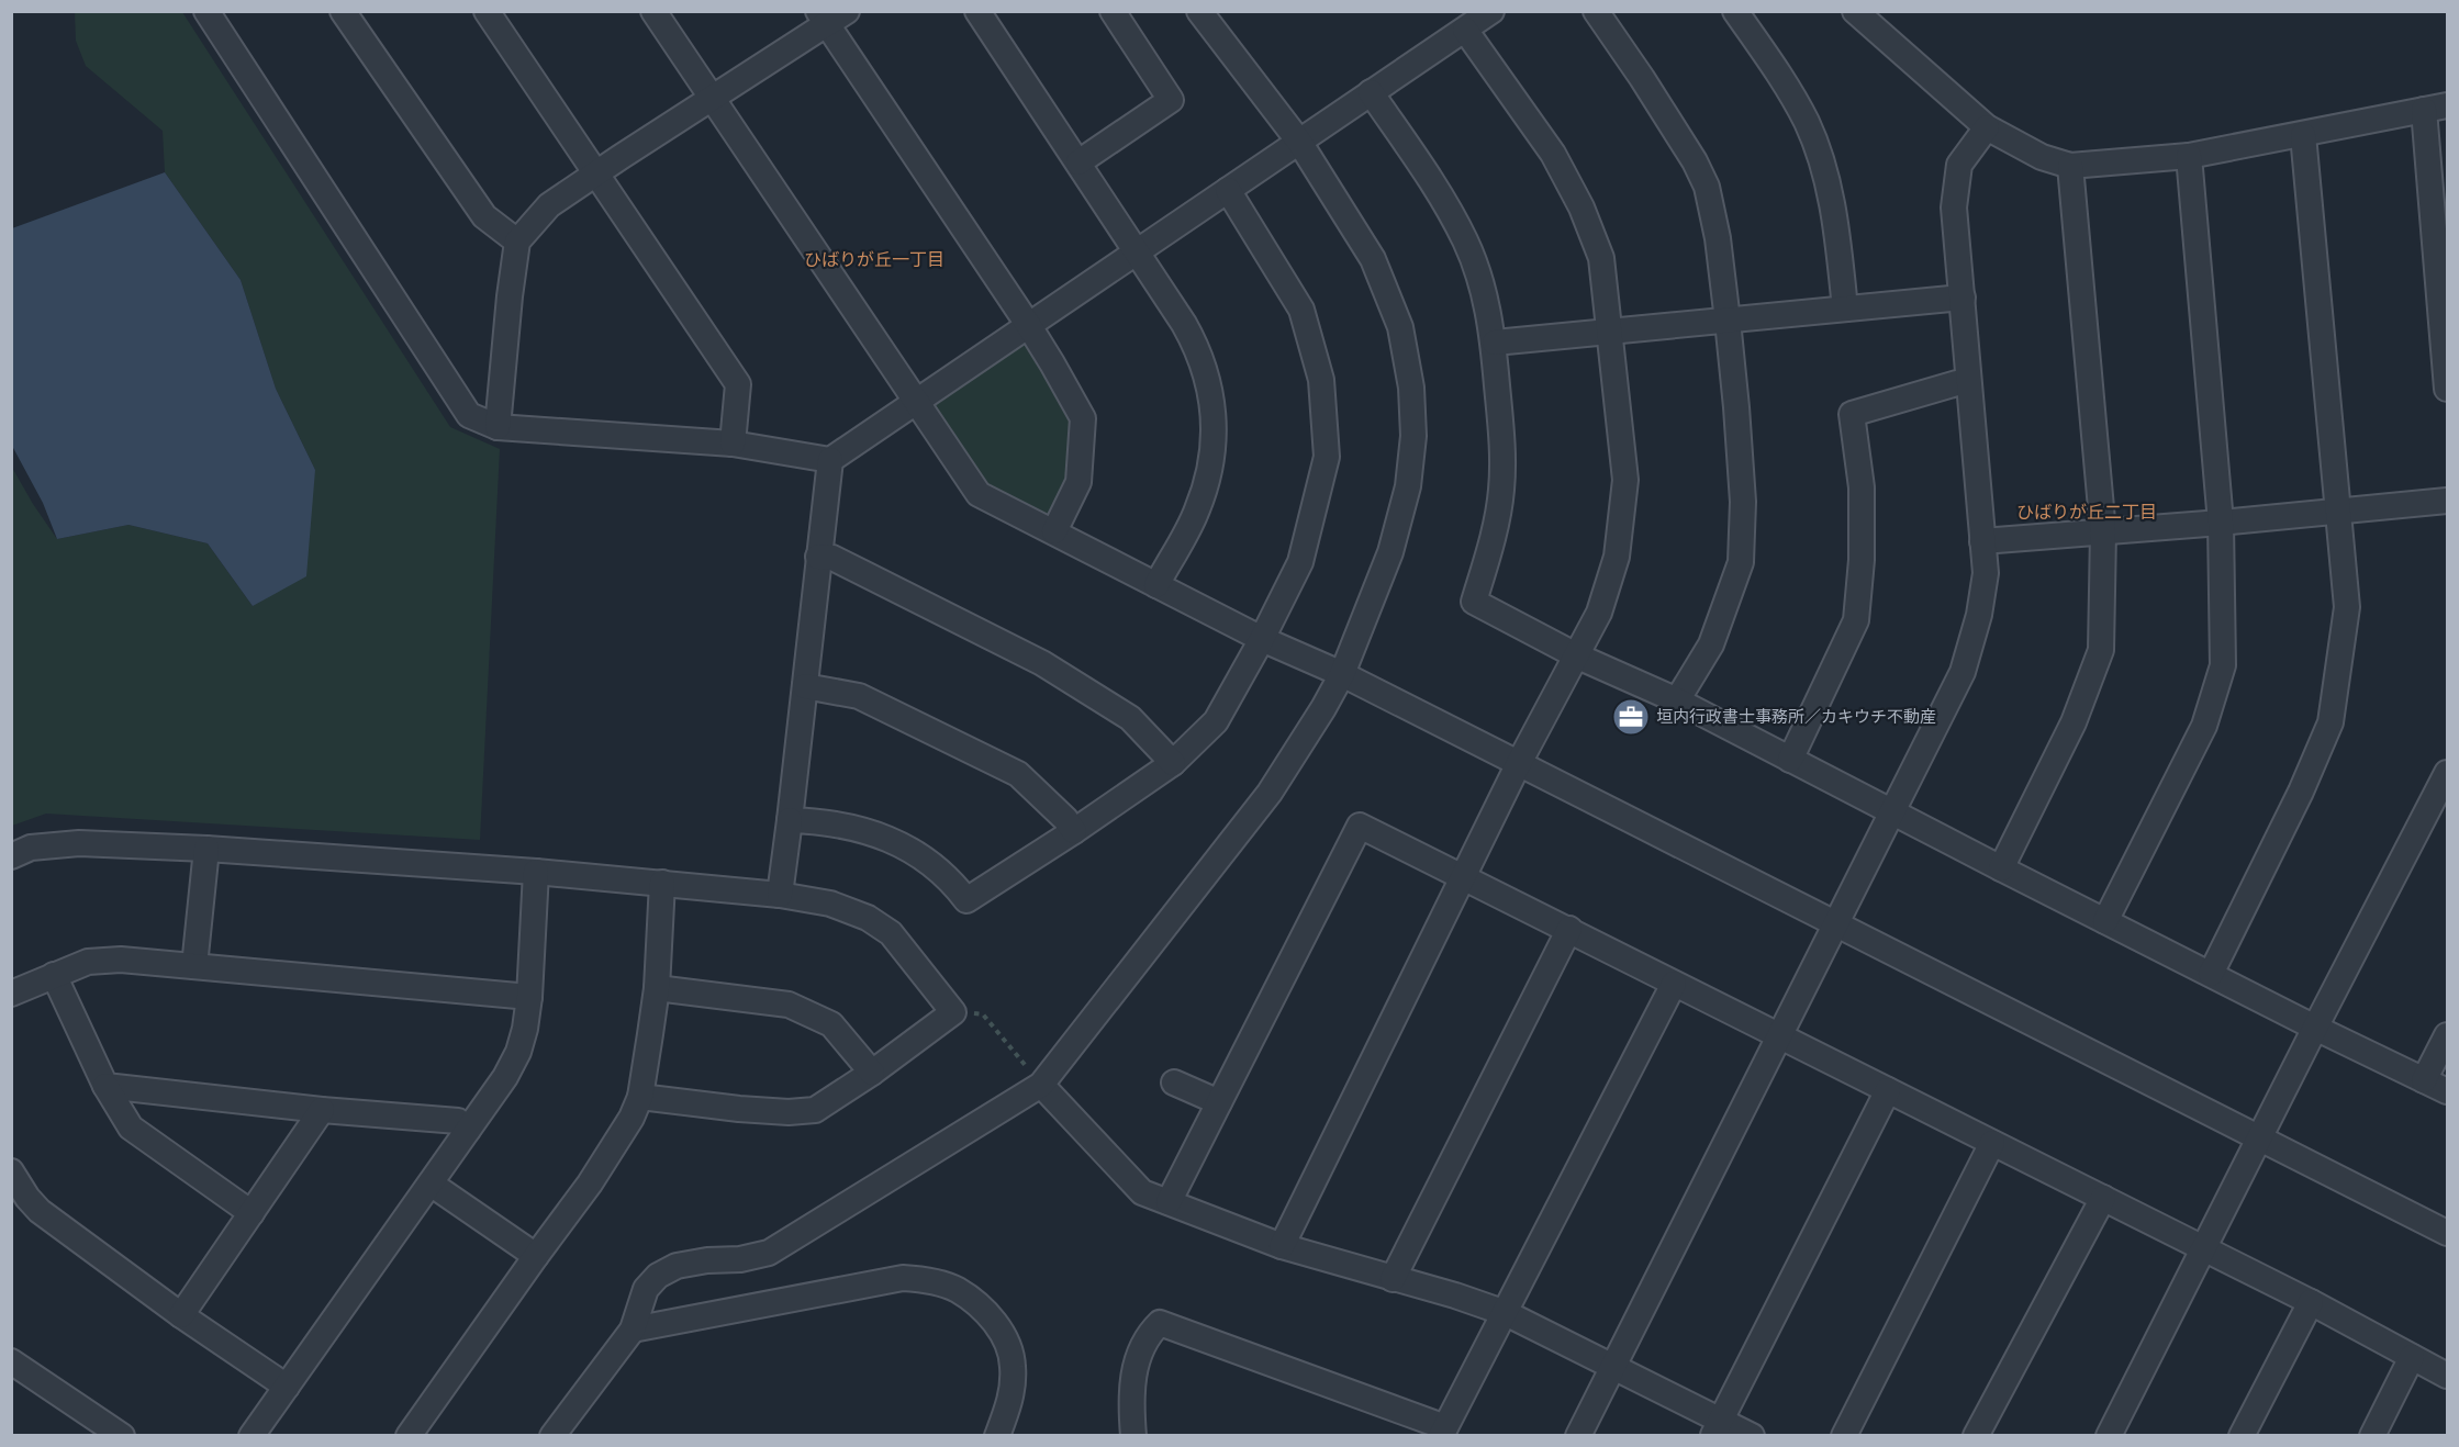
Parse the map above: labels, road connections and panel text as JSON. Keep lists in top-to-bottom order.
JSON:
{
  "districts": ["ひばりが丘一丁目", "ひばりが丘二丁目"],
  "places": {
    "office": ["垣内行政書士事務所／カキウチ不動産"]
  }
}
